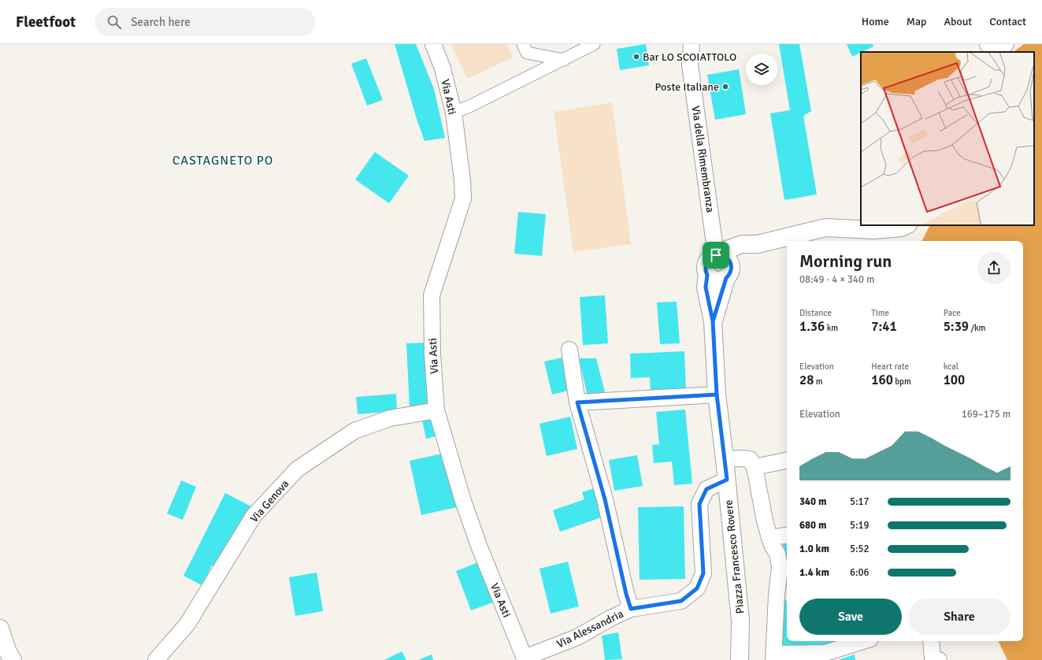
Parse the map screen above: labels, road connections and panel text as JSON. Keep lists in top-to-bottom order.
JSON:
{
  "streets": {
    "street": [
      "Via Asti",
      "Via della Rimembranza",
      "Via Genova",
      "Piazza Francesco Rovere",
      "Via Alessandria"
    ]
  },
  "crossings": [
    ["Via Asti", "Via Genova"],
    ["Via Asti", "Via Alessandria"],
    ["Via della Rimembranza", "Piazza Francesco Rovere"],
    ["Piazza Francesco Rovere", "Via Alessandria"]
  ],
  "districts": ["CASTAGNETO PO"],
  "places": ["Bar LO SCOIATTOLO", "Poste Italiane"],
  "page": {
    "header": "Fleetfoot",
    "search": "Search here",
    "nav": [
      "Home",
      "Map",
      "About",
      "Contact"
    ],
    "heading": ["Morning run", "08:49 · 4 × 340 m"],
    "stats": [
      ["Distance", "1.36 km"],
      ["Time", "7:41"],
      ["Pace", "5:39 /km"],
      ["Elevation", "28 m"],
      ["Heart rate", "160 bpm"],
      ["kcal", "100"]
    ],
    "chart": ["Elevation", "169–175 m"],
    "list": [
      {
        "name": "340 m",
        "note": "5:17"
      },
      {
        "name": "680 m",
        "note": "5:19"
      },
      {
        "name": "1.0 km",
        "note": "5:52"
      },
      {
        "name": "1.4 km",
        "note": "6:06"
      }
    ],
    "buttons": ["Save", "Share"]
  }
}
